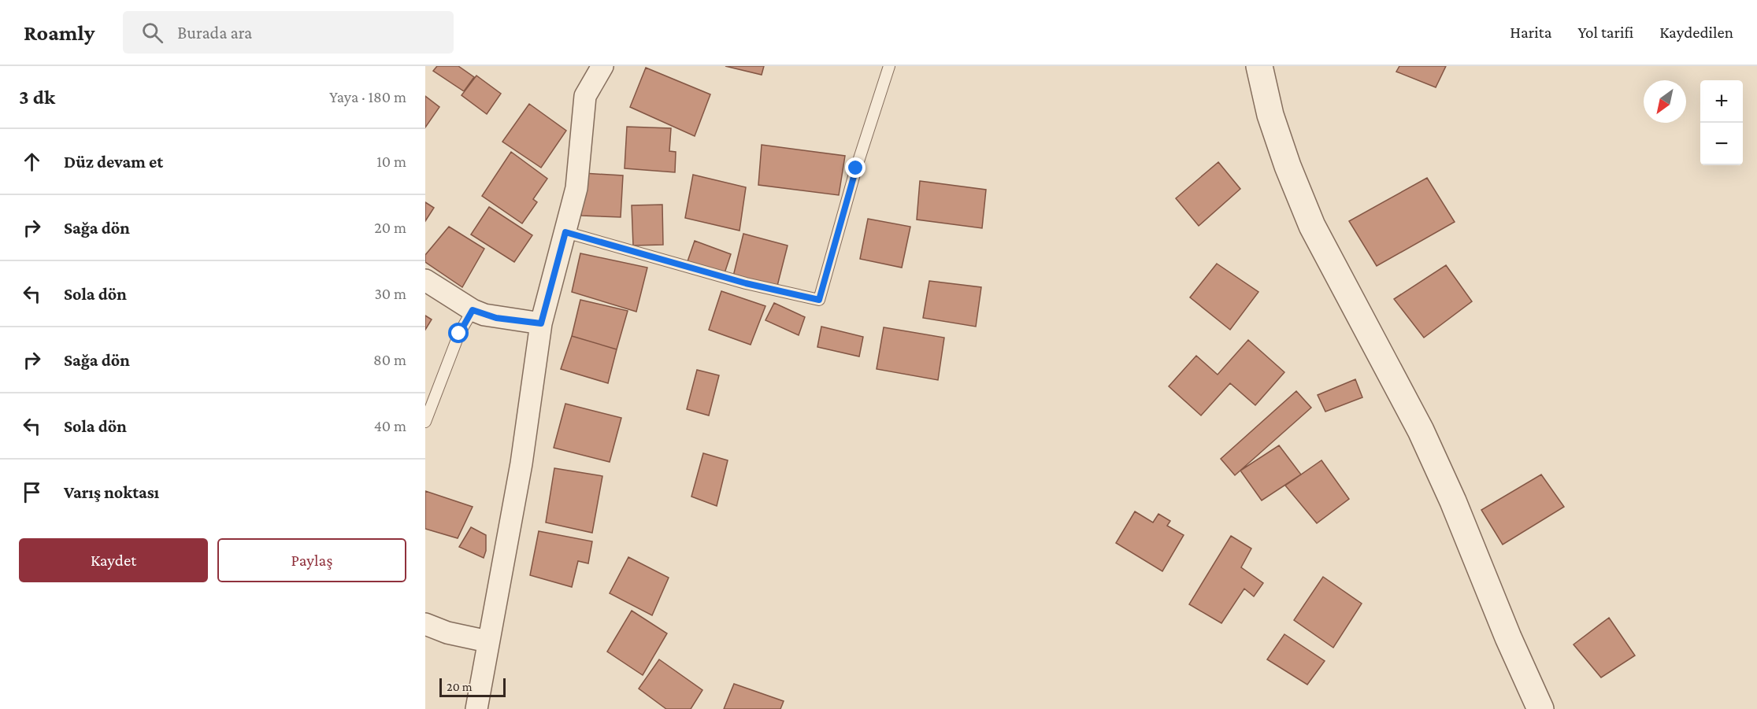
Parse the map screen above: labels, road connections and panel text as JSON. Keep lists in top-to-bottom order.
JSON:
{
  "scale_bar": "20 m",
  "north": "bottom left",
  "page": {
    "header": "Roamly",
    "search": "Burada ara",
    "nav": ["Harita", "Yol tarifi", "Kaydedilen"],
    "heading": ["3 dk", "Yaya · 180 m"],
    "map_buttons": ["+", "−"],
    "list": [
      ["Düz devam et", "10 m"],
      ["Sağa dön", "20 m"],
      ["Sola dön", "30 m"],
      ["Sağa dön", "80 m"],
      ["Sola dön", "40 m"],
      "Varış noktası"
    ],
    "buttons": ["Kaydet", "Paylaş"],
    "scale": "20 m"
  }
}
